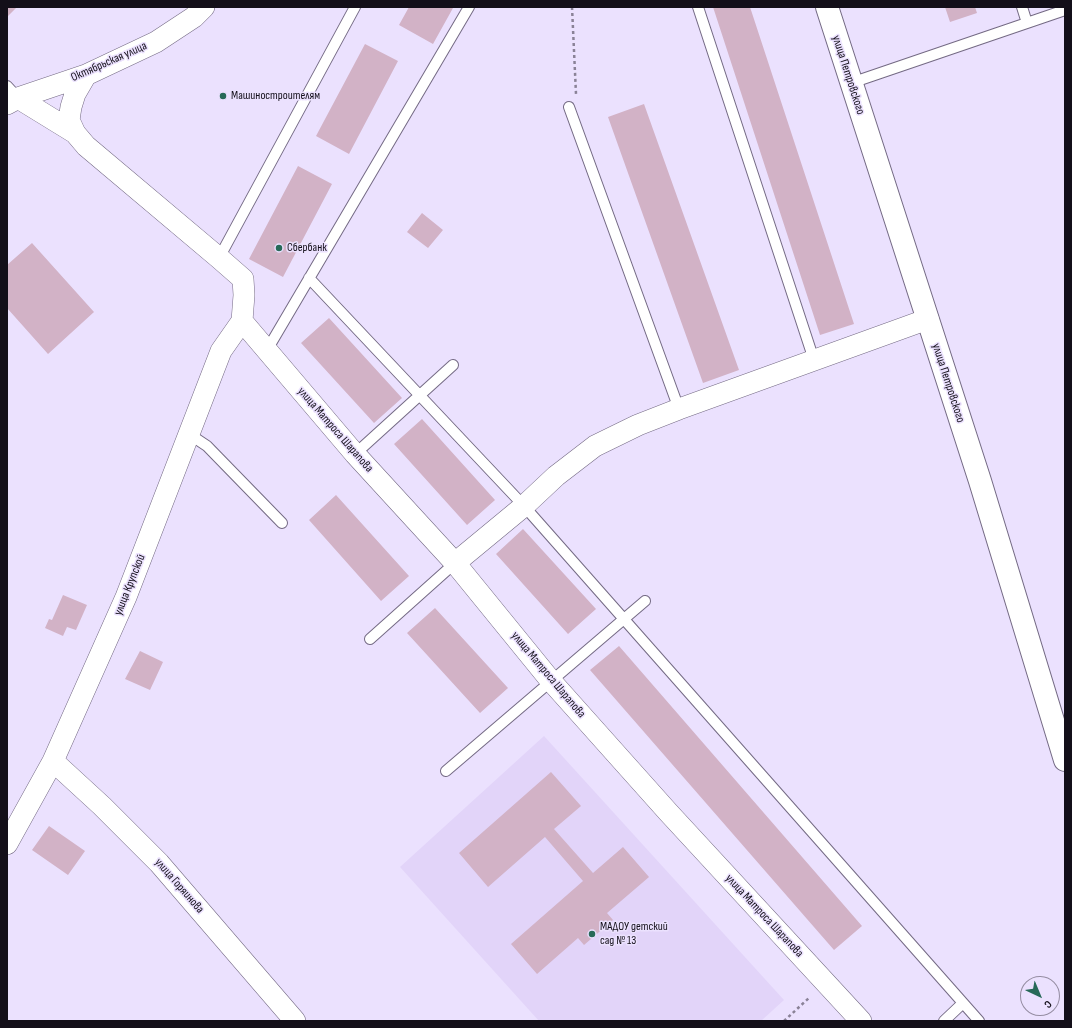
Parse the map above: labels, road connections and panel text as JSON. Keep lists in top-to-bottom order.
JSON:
{
  "streets": {
    "street": [
      "Октябрьская улица",
      "улица Петровского",
      "улица Матроса Шарапова",
      "улица Крупской",
      "улица Горяинова"
    ]
  },
  "crossings": [
    ["улица Матроса Шарапова", "улица Крупской"],
    ["улица Крупской", "улица Горяинова"]
  ],
  "places": ["Машиностроителям", "Сбербанк", "МАДОУ детский сад № 13"],
  "north": "bottom right"
}
